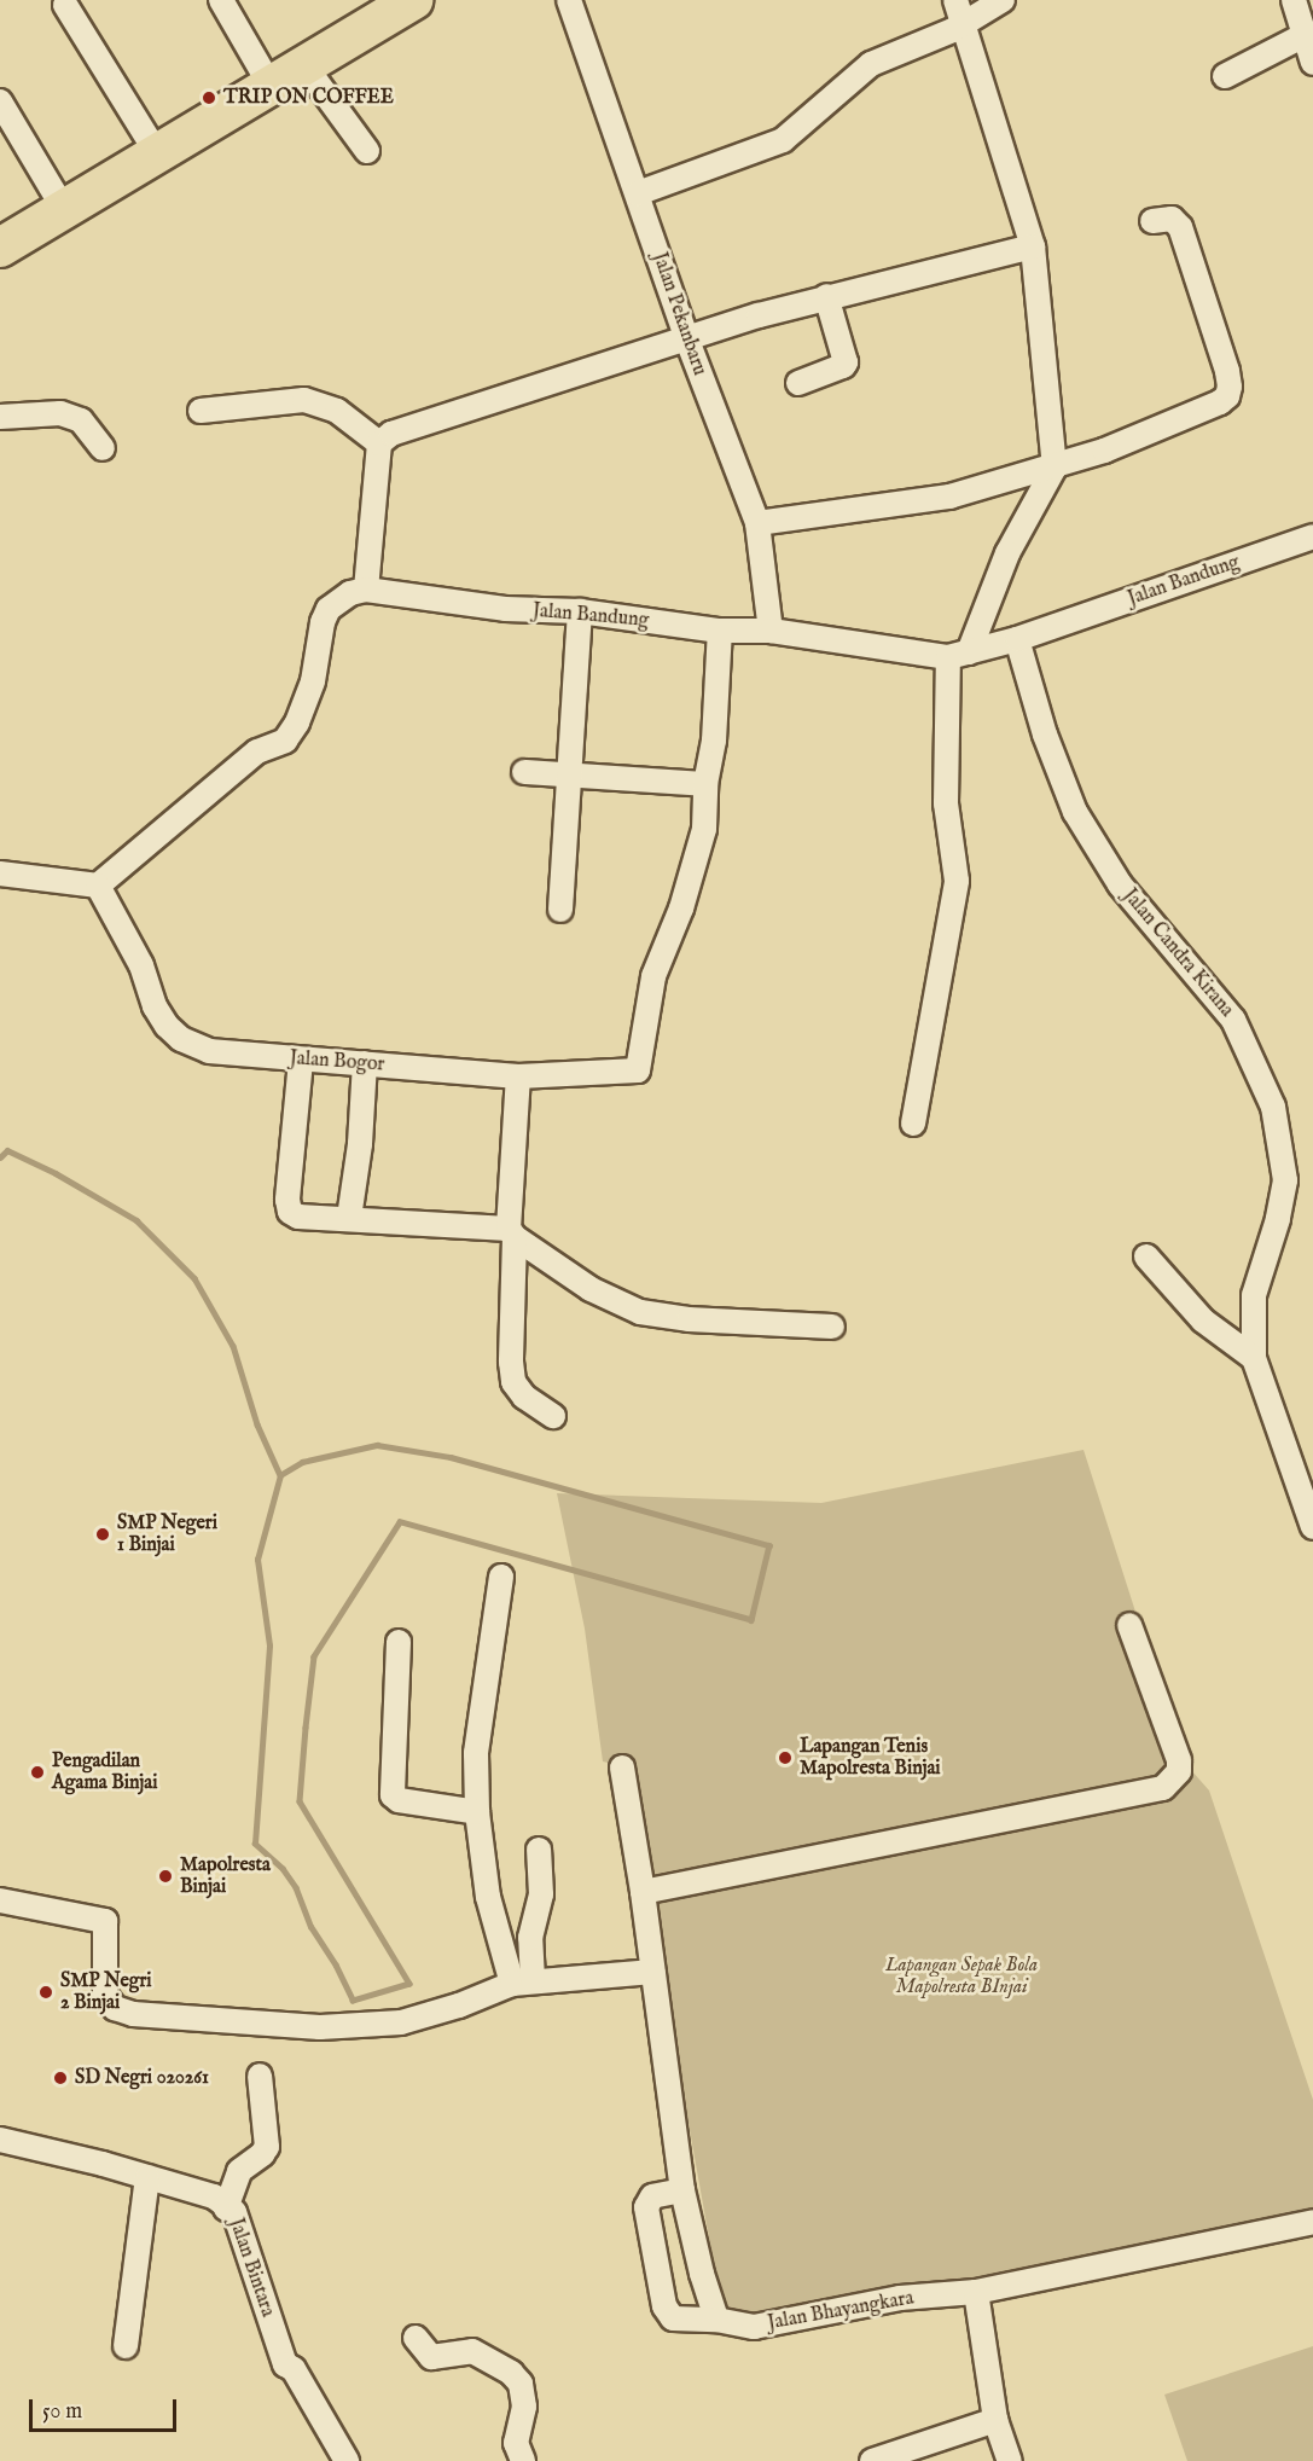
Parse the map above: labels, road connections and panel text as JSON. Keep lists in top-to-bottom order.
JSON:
{
  "streets": {
    "street": [
      "Jalan Pekanbaru",
      "Jalan Bandung",
      "Jalan Candra Kirana",
      "Jalan Bogor",
      "Jalan Bintara",
      "Jalan Bhayangkara"
    ]
  },
  "crossings": [
    ["Jalan Pekanbaru", "Jalan Bandung"],
    ["Jalan Bandung", "Jalan Candra Kirana"]
  ],
  "parks": ["Lapangan Sepak Bola Mapolresta BInjai"],
  "places": [
    "TRIP ON COFFEE",
    "SMP Negeri 1 Binjai",
    "Lapangan Tenis Mapolresta Binjai",
    "Pengadilan Agama Binjai",
    "Mapolresta Binjai",
    "SMP Negri 2 Binjai",
    "SD Negri 020261"
  ],
  "scale_bar": "50 m"
}
